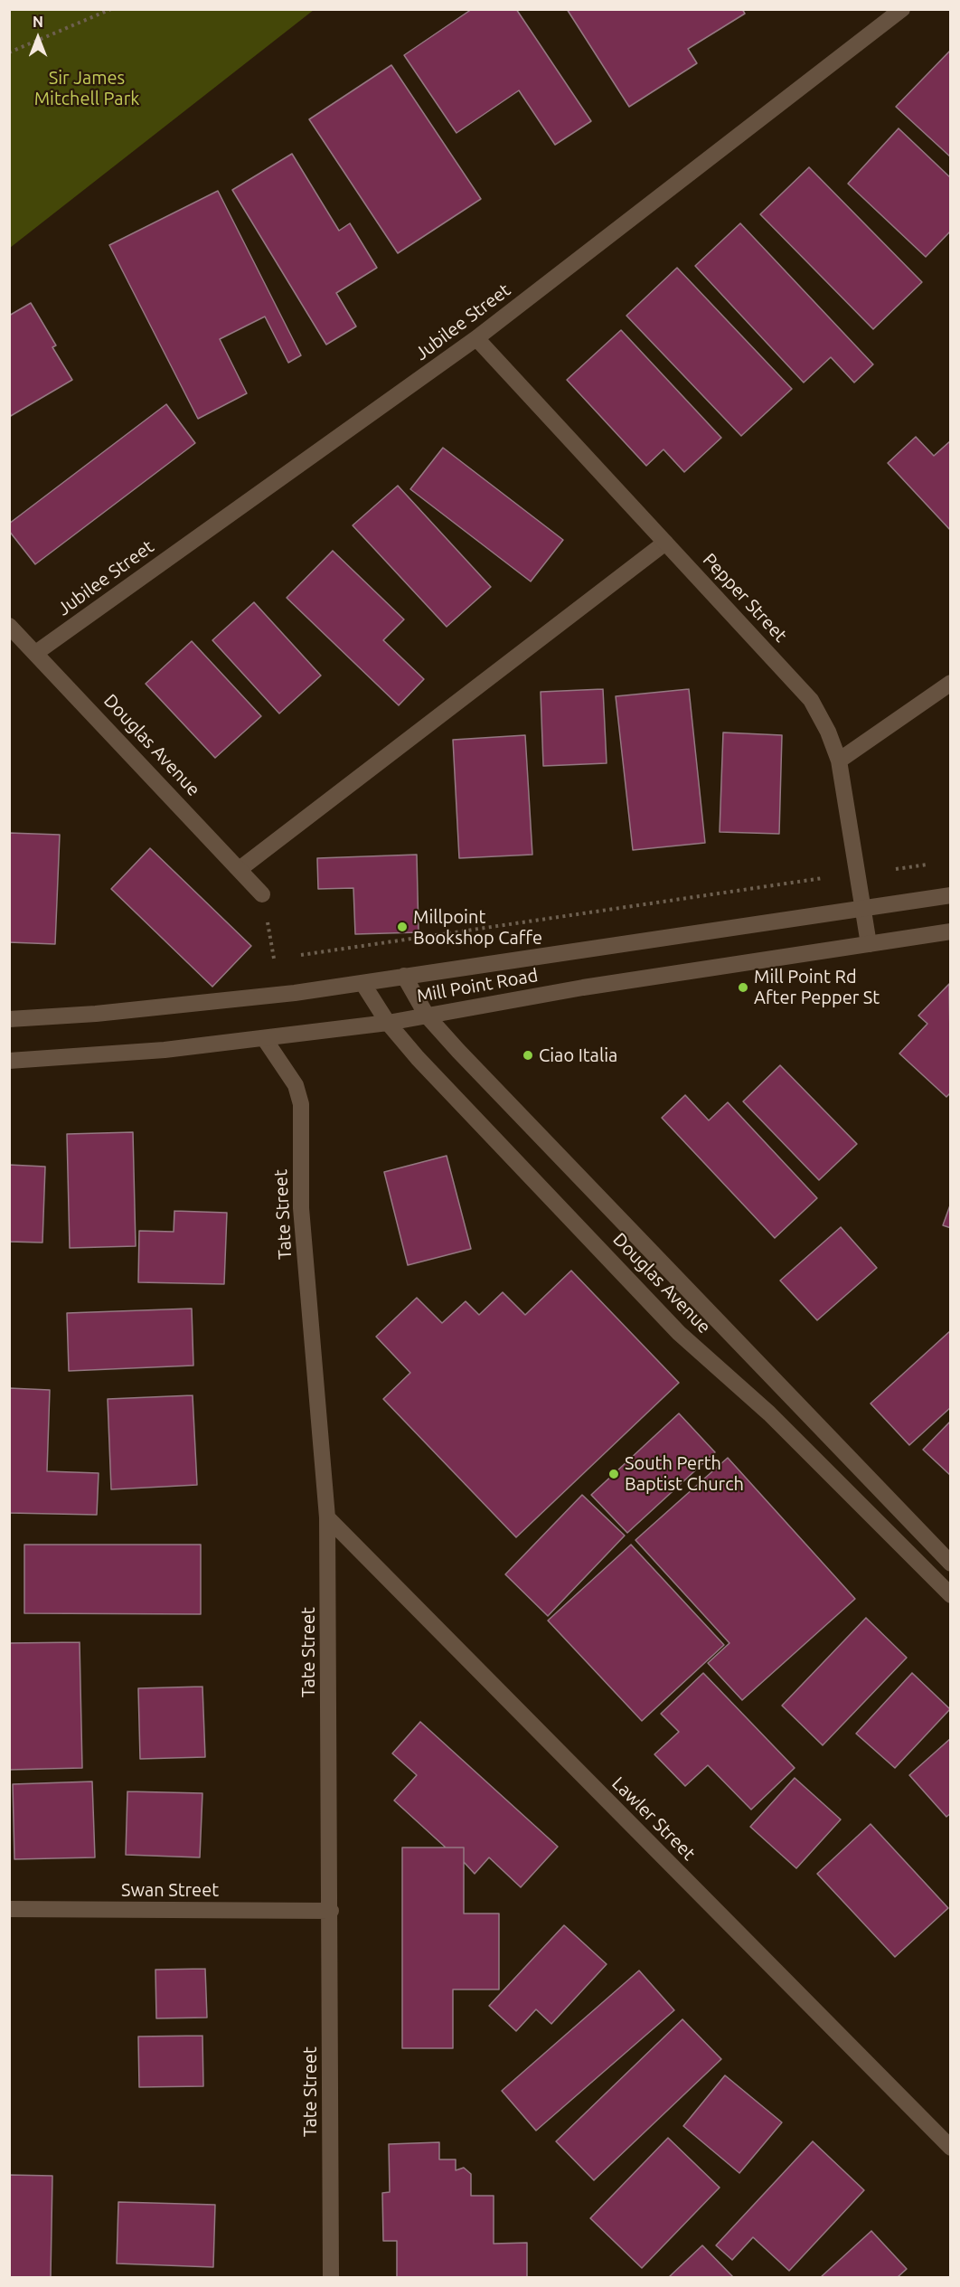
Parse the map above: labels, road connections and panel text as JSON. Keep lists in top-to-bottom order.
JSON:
{
  "streets": {
    "street": [
      "Jubilee Street",
      "Pepper Street",
      "Douglas Avenue",
      "Mill Point Road",
      "Tate Street",
      "Lawler Street",
      "Swan Street"
    ]
  },
  "crossings": [
    ["Jubilee Street", "Pepper Street"],
    ["Jubilee Street", "Douglas Avenue"],
    ["Pepper Street", "Mill Point Road"],
    ["Douglas Avenue", "Mill Point Road"],
    ["Mill Point Road", "Tate Street"],
    ["Tate Street", "Lawler Street"],
    ["Tate Street", "Swan Street"]
  ],
  "parks": ["Sir James Mitchell Park"],
  "places": [
    "Millpoint Bookshop Caffe",
    "Mill Point Rd After Pepper St",
    "Ciao Italia",
    "South Perth Baptist Church"
  ],
  "north": "top"
}
